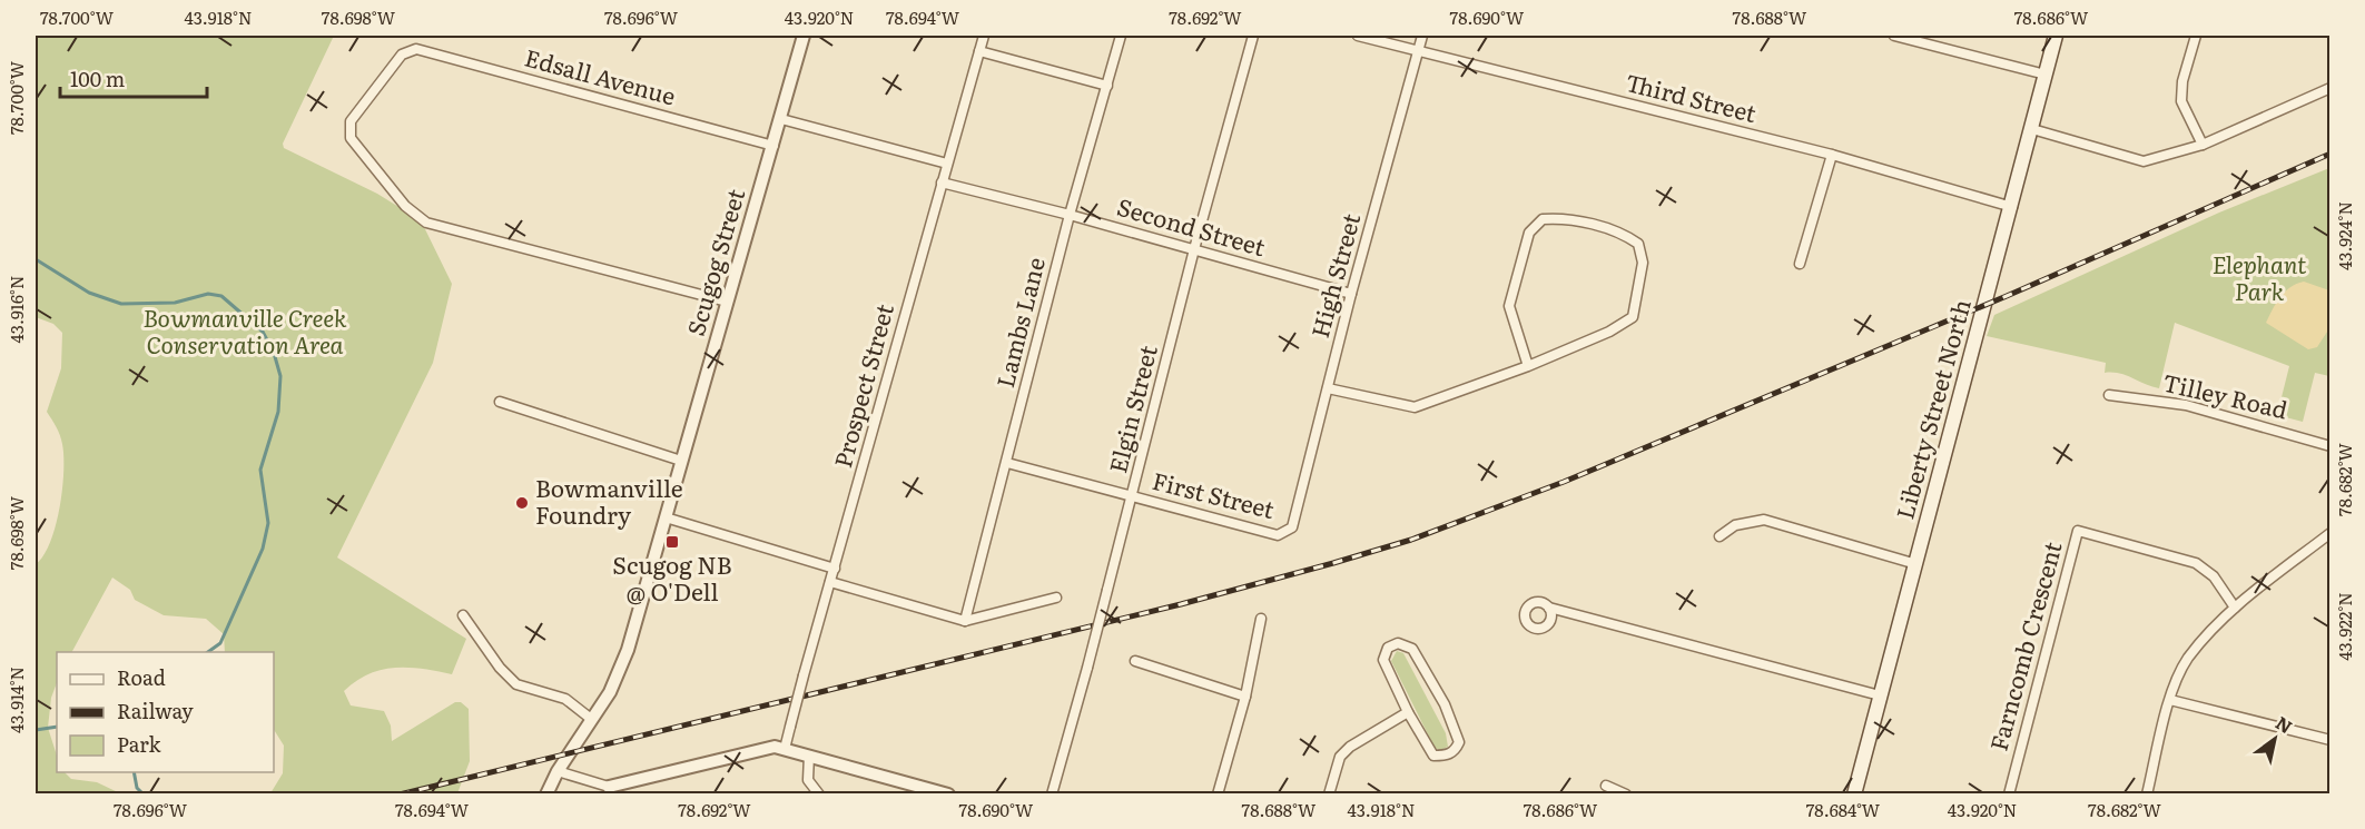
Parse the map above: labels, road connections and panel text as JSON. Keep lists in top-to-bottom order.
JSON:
{
  "streets": {
    "main road": ["Liberty Street North"],
    "street": [
      "Edsall Avenue",
      "Third Street",
      "Second Street",
      "Scugog Street",
      "High Street",
      "Lambs Lane",
      "Prospect Street",
      "Tilley Road",
      "Elgin Street",
      "First Street",
      "Farncomb Crescent"
    ]
  },
  "crossings": [
    ["Edsall Avenue", "Scugog Street"],
    ["Third Street", "High Street"],
    ["Third Street", "Liberty Street North"],
    ["Second Street", "High Street"],
    ["Second Street", "Lambs Lane"],
    ["Second Street", "Prospect Street"],
    ["Second Street", "Elgin Street"],
    ["High Street", "First Street"],
    ["Lambs Lane", "First Street"],
    ["Elgin Street", "First Street"]
  ],
  "parks": ["Elephant Park", "Bowmanville Creek Conservation Area"],
  "places": {
    "other": ["Bowmanville Foundry"],
    "transit": ["Scugog NB @ O'Dell"]
  },
  "legend": ["Road", "Railway", "Park"],
  "scale_bar": "100 m",
  "north": "top right",
  "coordinates": [
    "78.700°W",
    "43.918°N",
    "78.698°W",
    "78.696°W",
    "43.920°N",
    "78.694°W",
    "78.692°W",
    "78.690°W",
    "78.688°W",
    "78.686°W",
    "43.924°N",
    "43.916°N",
    "78.682°W",
    "43.922°N",
    "43.914°N",
    "78.684°W"
  ]
}
